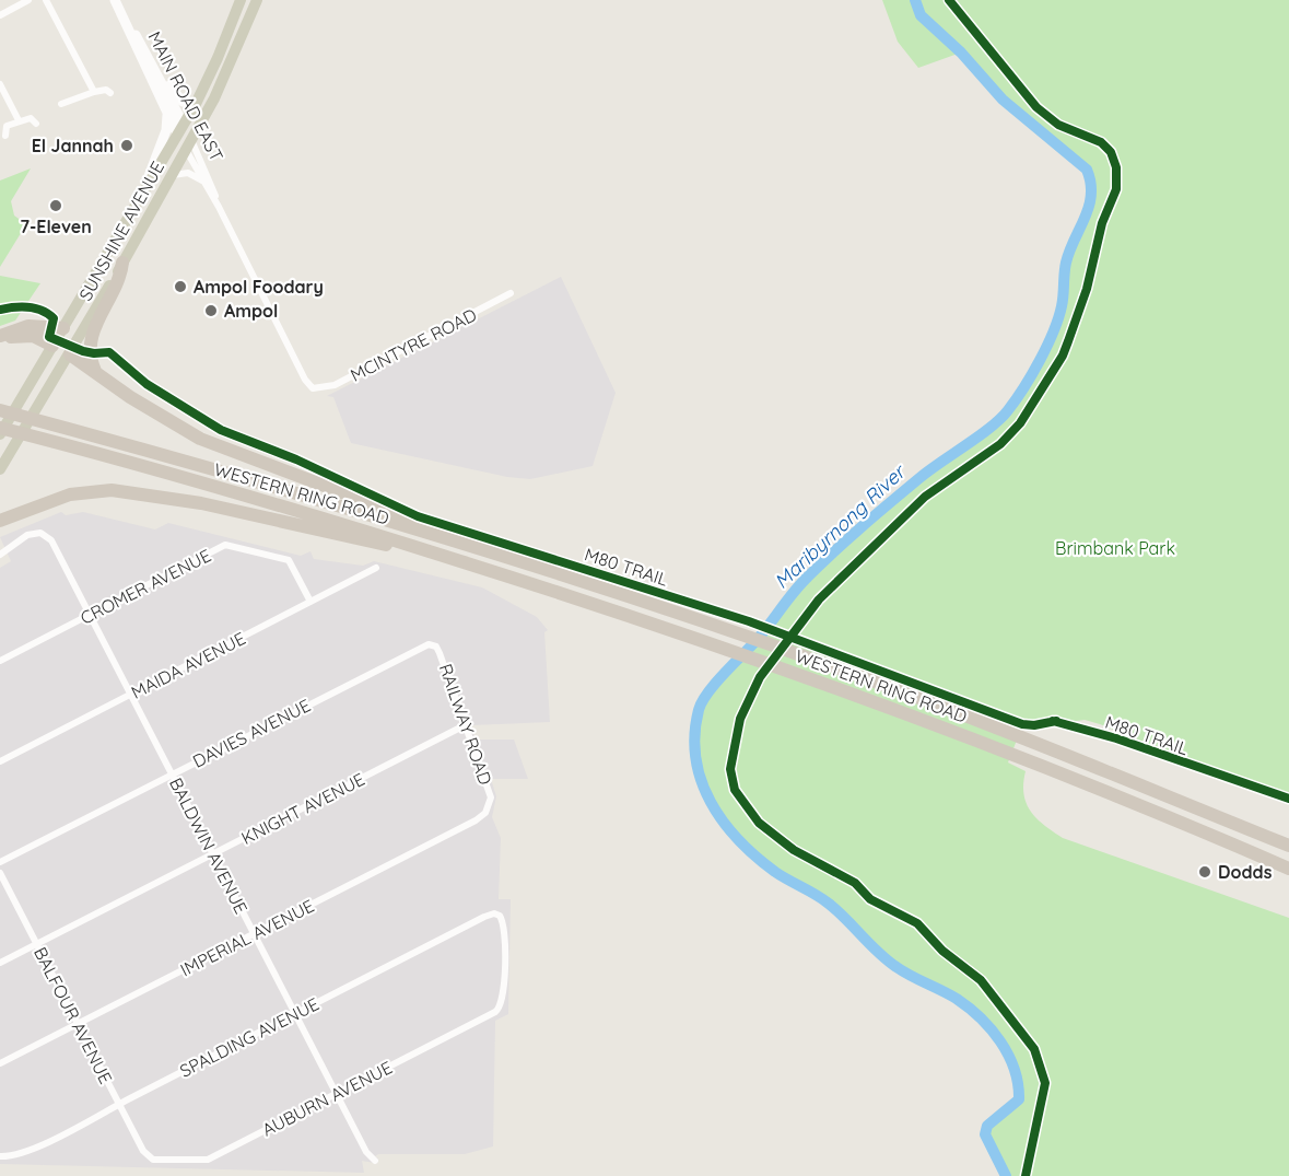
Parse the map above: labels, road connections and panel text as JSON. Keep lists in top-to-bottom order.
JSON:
{
  "streets": {
    "highway": ["WESTERN RING ROAD"],
    "main road": ["MAIN ROAD EAST", "SUNSHINE AVENUE"],
    "street": [
      "MCINTYRE ROAD",
      "CROMER AVENUE",
      "MAIDA AVENUE",
      "RAILWAY ROAD",
      "DAVIES AVENUE",
      "KNIGHT AVENUE",
      "BALDWIN AVENUE",
      "IMPERIAL AVENUE",
      "BALFOUR AVENUE",
      "SPALDING AVENUE",
      "AUBURN AVENUE"
    ],
    "cycle path": ["M80 TRAIL"]
  },
  "crossings": [
    ["MAIN ROAD EAST", "SUNSHINE AVENUE"],
    ["MAIN ROAD EAST", "MCINTYRE ROAD"],
    ["CROMER AVENUE", "MAIDA AVENUE"],
    ["CROMER AVENUE", "BALDWIN AVENUE"],
    ["MAIDA AVENUE", "BALDWIN AVENUE"],
    ["RAILWAY ROAD", "DAVIES AVENUE"],
    ["RAILWAY ROAD", "KNIGHT AVENUE"],
    ["RAILWAY ROAD", "IMPERIAL AVENUE"],
    ["DAVIES AVENUE", "BALDWIN AVENUE"],
    ["KNIGHT AVENUE", "BALDWIN AVENUE"],
    ["KNIGHT AVENUE", "BALFOUR AVENUE"],
    ["BALDWIN AVENUE", "IMPERIAL AVENUE"],
    ["BALDWIN AVENUE", "SPALDING AVENUE"],
    ["BALDWIN AVENUE", "AUBURN AVENUE"],
    ["IMPERIAL AVENUE", "BALFOUR AVENUE"],
    ["BALFOUR AVENUE", "SPALDING AVENUE"],
    ["BALFOUR AVENUE", "AUBURN AVENUE"],
    ["SPALDING AVENUE", "AUBURN AVENUE"]
  ],
  "water": ["Maribyrnong River"],
  "parks": ["Brimbank Park"],
  "places": [
    "El Jannah",
    "7-Eleven",
    "Ampol Foodary",
    "Ampol",
    "Dodds"
  ]
}
